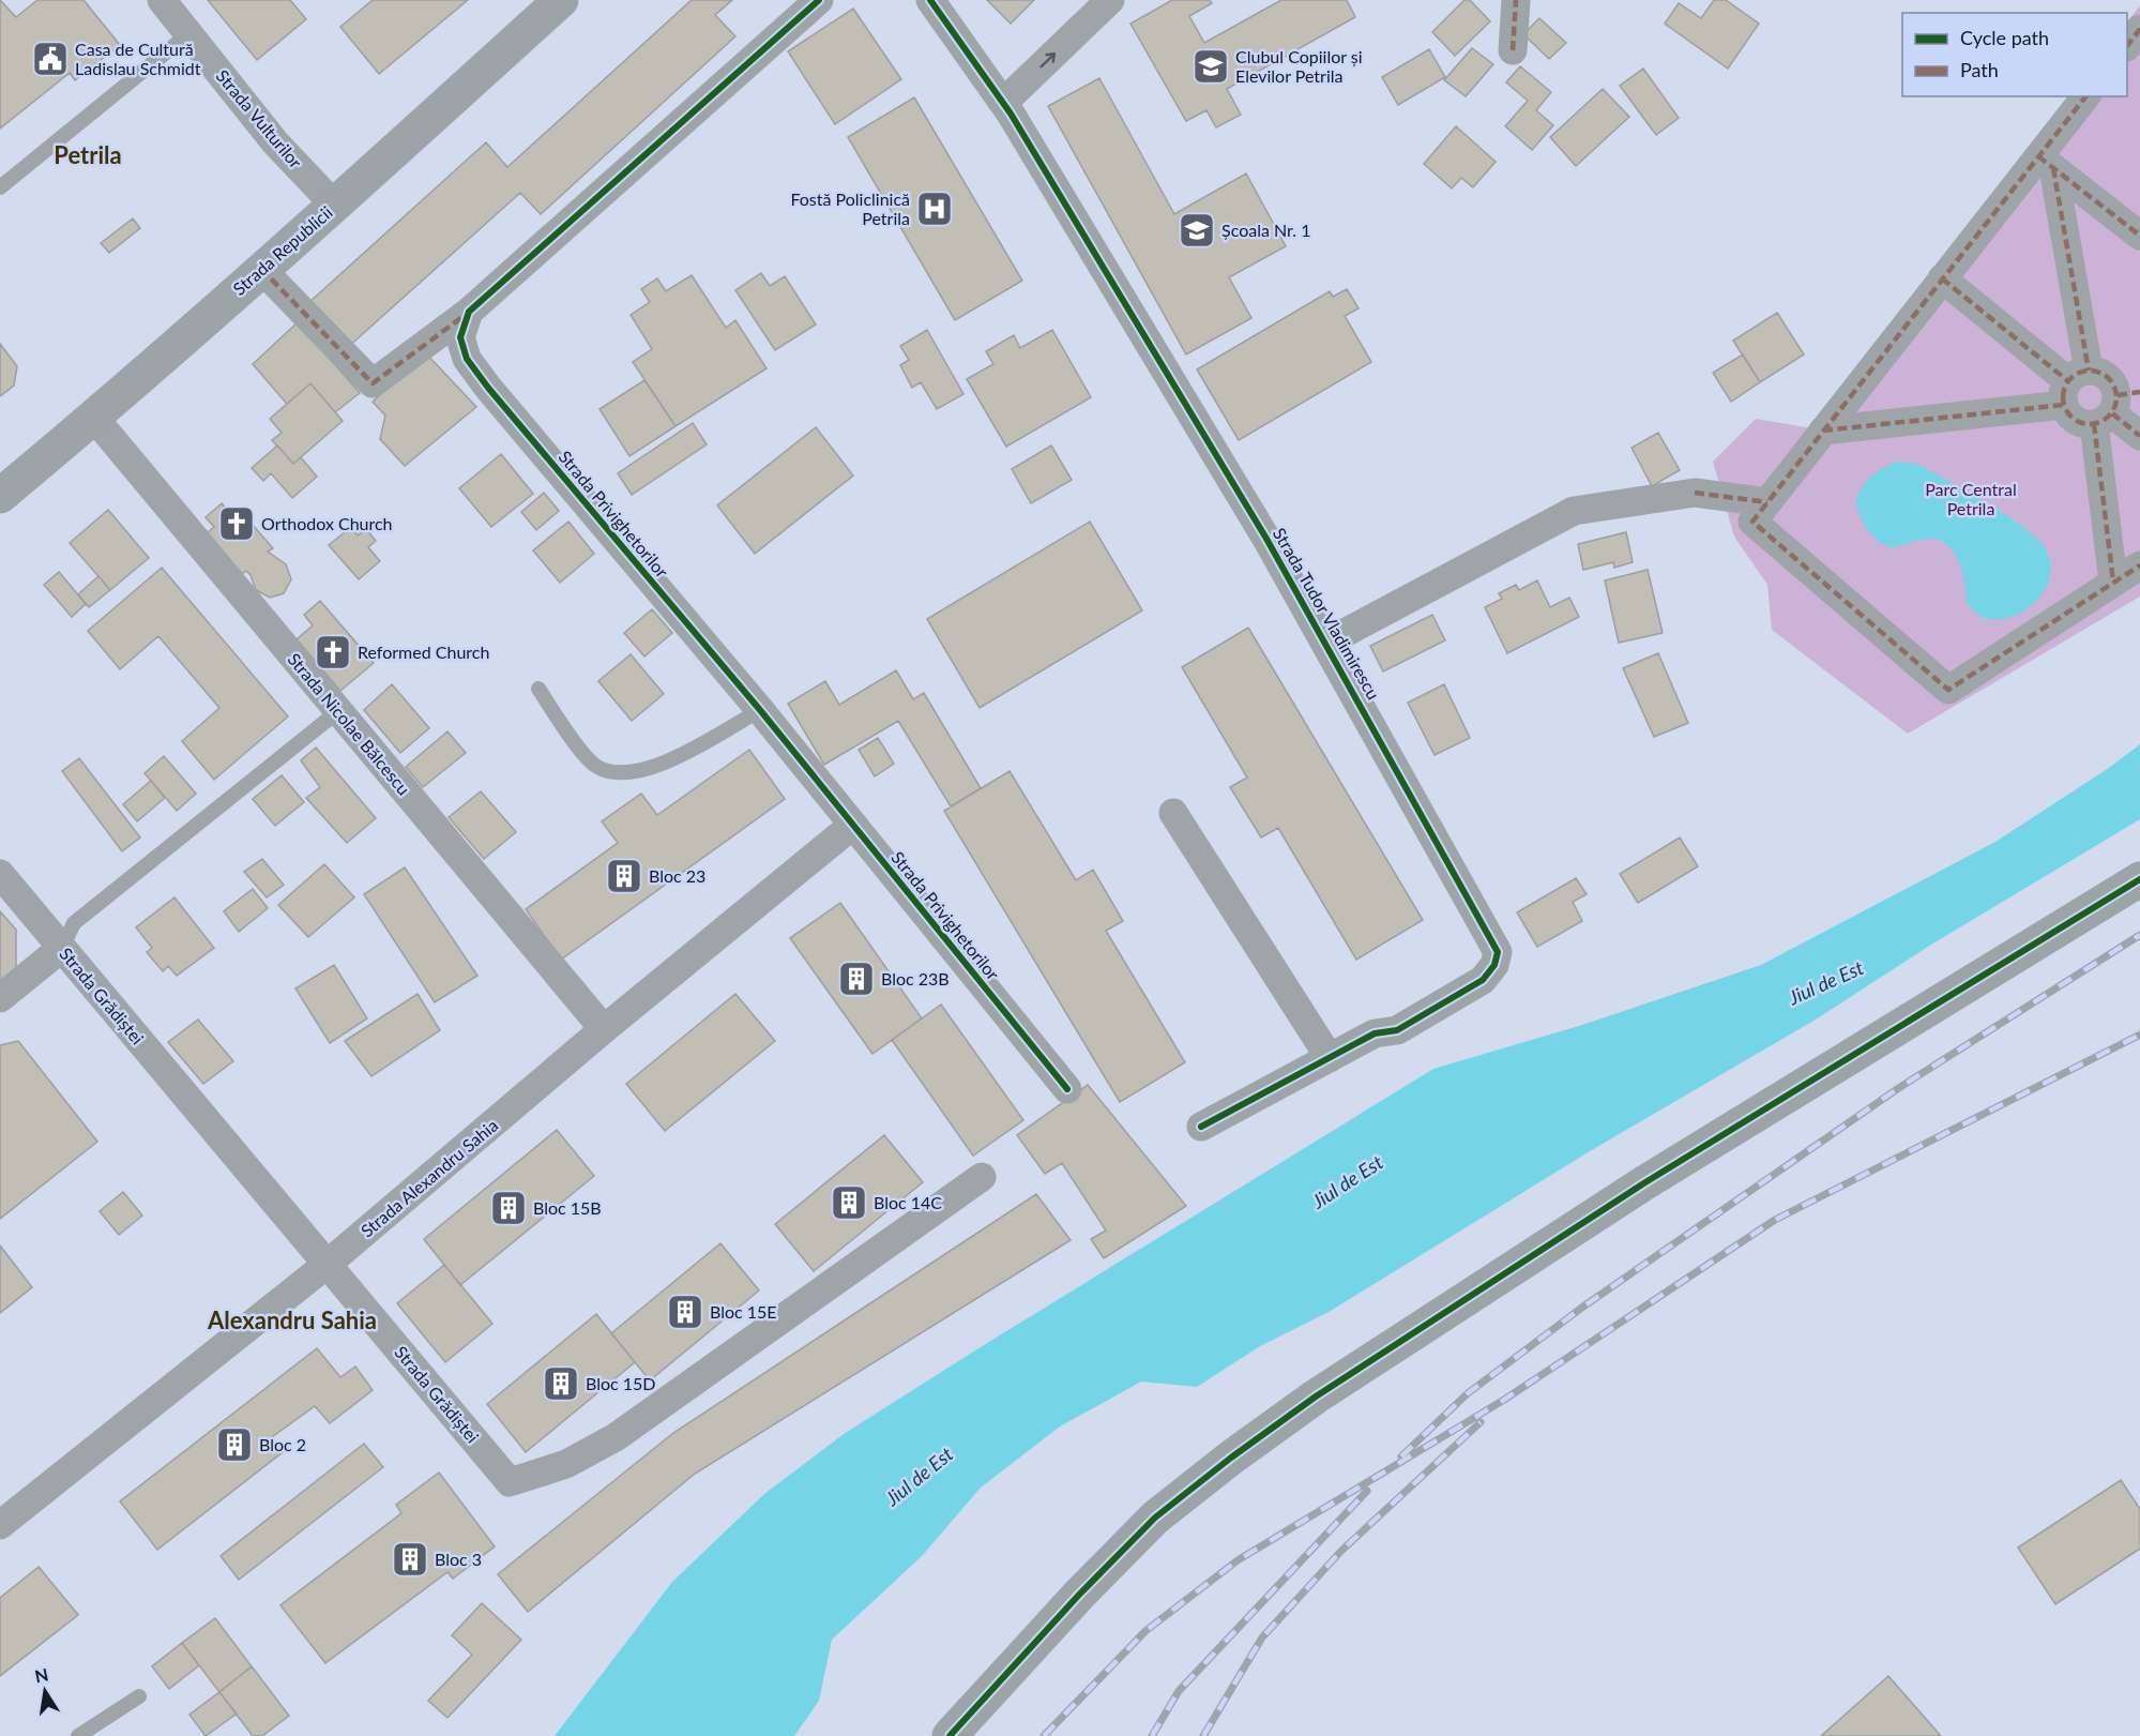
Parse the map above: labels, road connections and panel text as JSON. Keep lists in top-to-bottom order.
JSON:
{
  "streets": {
    "street": [
      "Strada Vulturilor",
      "Strada Republicii",
      "Strada Privighetorilor",
      "Strada Tudor Vladimirescu",
      "Strada Nicolae Bălcescu",
      "Strada Grădiștei",
      "Strada Alexandru Sahia"
    ]
  },
  "crossings": [
    ["Strada Vulturilor", "Strada Republicii"],
    ["Strada Republicii", "Strada Nicolae Bălcescu"],
    ["Strada Privighetorilor", "Strada Alexandru Sahia"],
    ["Strada Nicolae Bălcescu", "Strada Alexandru Sahia"],
    ["Strada Grădiștei", "Strada Alexandru Sahia"]
  ],
  "districts": ["Petrila", "Alexandru Sahia"],
  "water": ["Jiul de Est"],
  "parks": ["Parc Central Petrila"],
  "places": {
    "public building": ["Casa de Cultură Ladislau Schmidt"],
    "school or university": ["Clubul Copiilor și Elevilor Petrila", "Școala Nr. 1"],
    "hospital": ["Fostă Policlinică Petrila"],
    "church": ["Orthodox Church", "Reformed Church"],
    "building": [
      "Bloc 23",
      "Bloc 23B",
      "Bloc 14C",
      "Bloc 15B",
      "Bloc 15E",
      "Bloc 15D",
      "Bloc 2",
      "Bloc 3"
    ]
  },
  "legend": ["Cycle path", "Path"],
  "north": "top"
}
